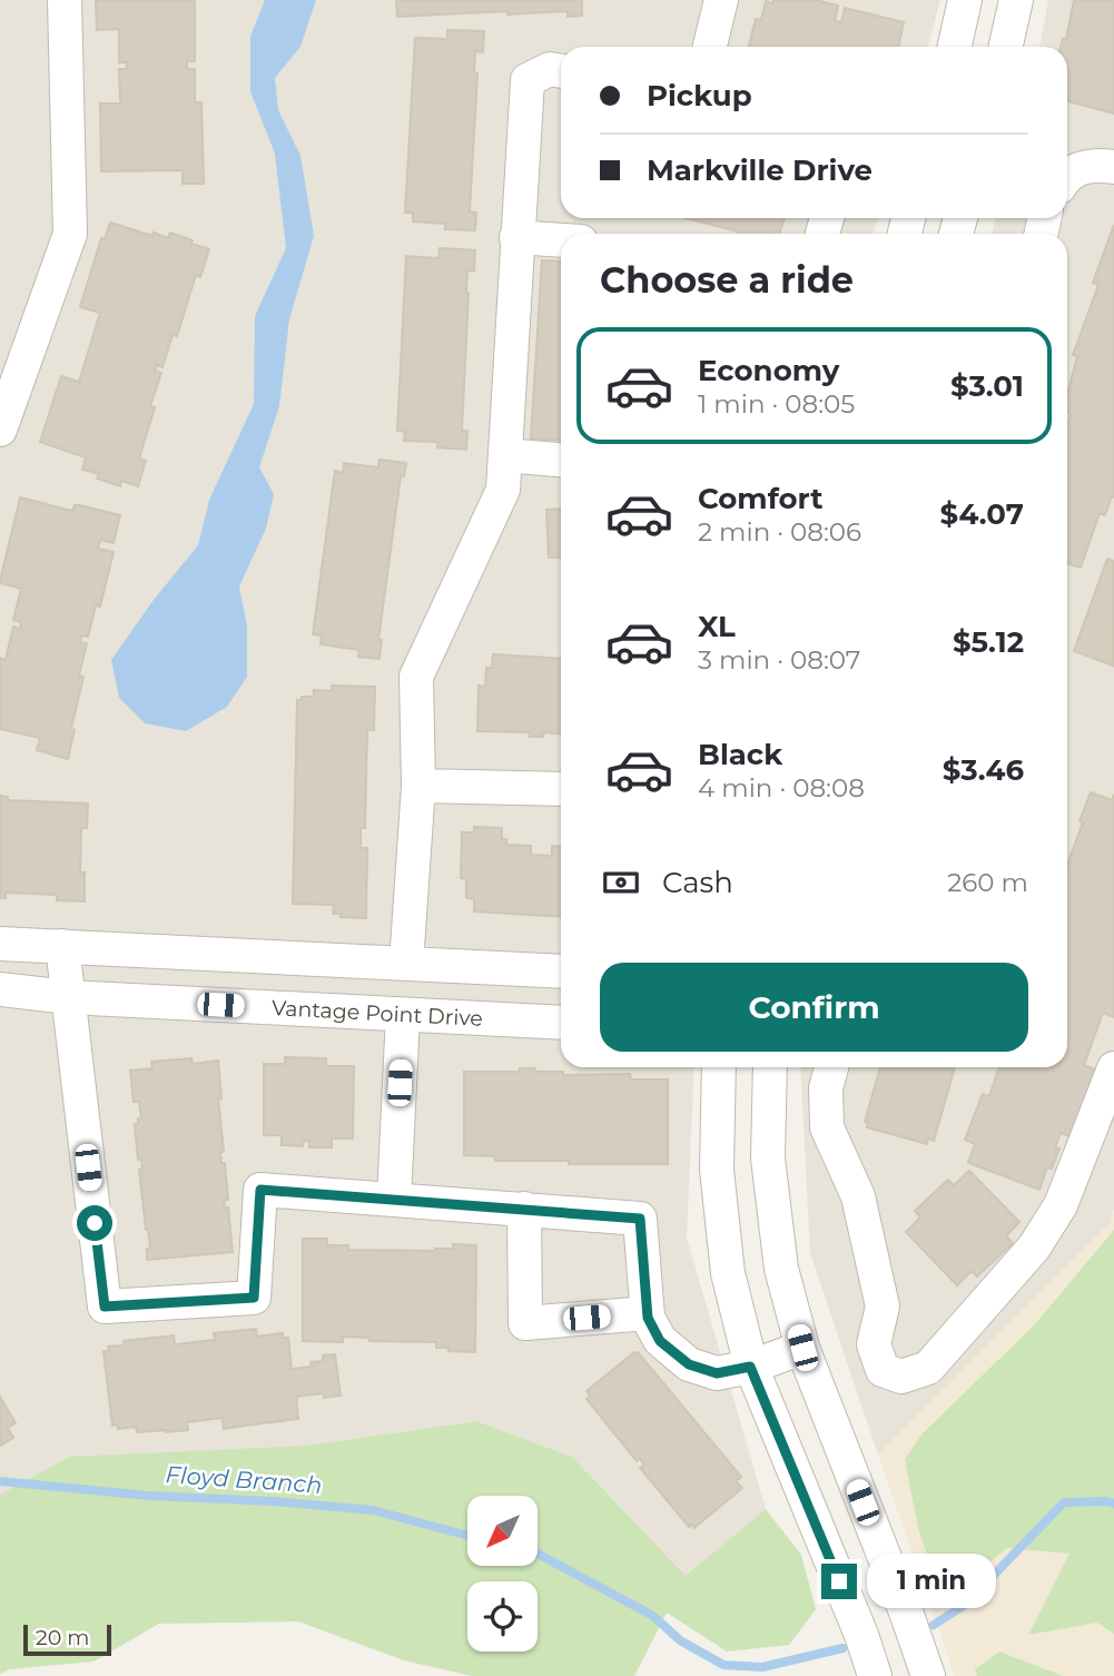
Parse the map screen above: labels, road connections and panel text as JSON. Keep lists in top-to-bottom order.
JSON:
{
  "streets": {
    "street": ["Vantage Point Drive"]
  },
  "water": ["Floyd Branch"],
  "scale_bar": "20 m",
  "north": "bottom left",
  "page": {
    "banner": ["Pickup", "Markville Drive"],
    "heading": "Choose a ride",
    "list": [
      {
        "name": "Economy",
        "note": "1 min · 08:05",
        "value": "$3.01"
      },
      {
        "name": "Comfort",
        "note": "2 min · 08:06",
        "value": "$4.07"
      },
      {
        "name": "XL",
        "note": "3 min · 08:07",
        "value": "$5.12"
      },
      {
        "name": "Black",
        "note": "4 min · 08:08",
        "value": "$3.46"
      }
    ],
    "pay": ["Cash", "260 m"],
    "buttons": "Confirm",
    "bubble": "1 min",
    "scale": "20 m"
  }
}
